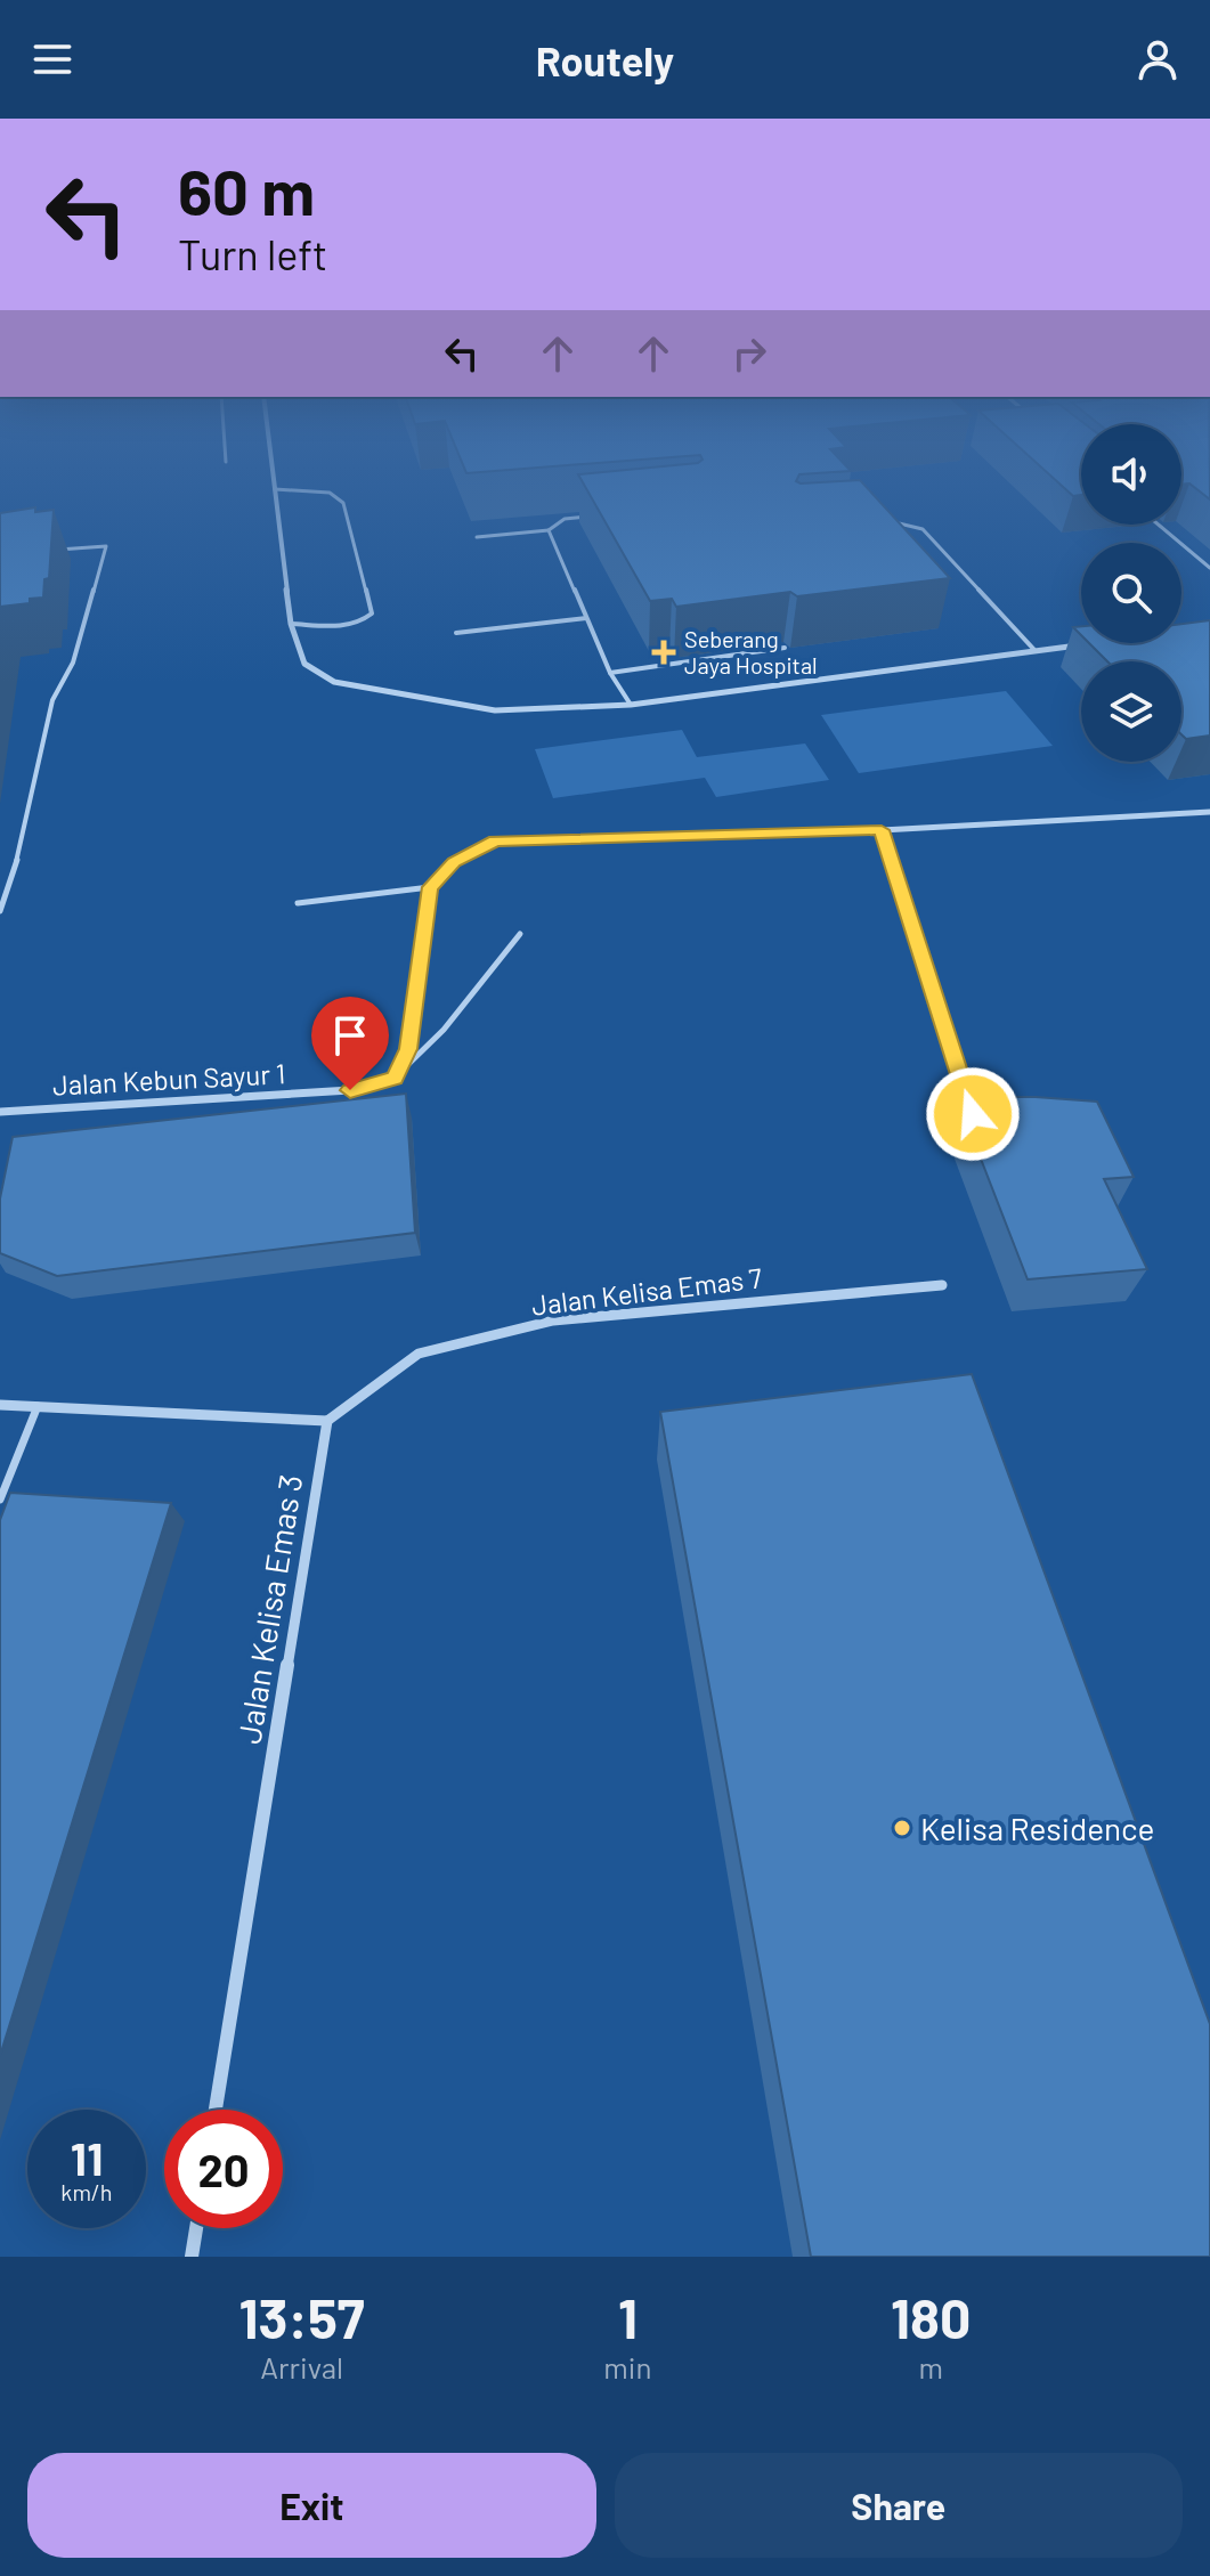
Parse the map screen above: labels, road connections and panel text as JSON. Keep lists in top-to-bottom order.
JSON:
{
  "streets": {
    "street": ["Jalan Kebun Sayur 1", "Jalan Kelisa Emas 7", "Jalan Kelisa Emas 3"]
  },
  "crossings": [
    ["Jalan Kelisa Emas 7", "Jalan Kelisa Emas 3"]
  ],
  "places": {
    "health": ["Seberang Jaya Hospital"],
    "other": ["Kelisa Residence"]
  },
  "page": {
    "header": "Routely",
    "turn": ["60 m", "Turn left"],
    "speed": "11 km/h",
    "limit": "20",
    "eta": [
      "13:57",
      "Arrival",
      "1",
      "min",
      "180",
      "m"
    ],
    "buttons": ["Exit", "Share"]
  }
}
